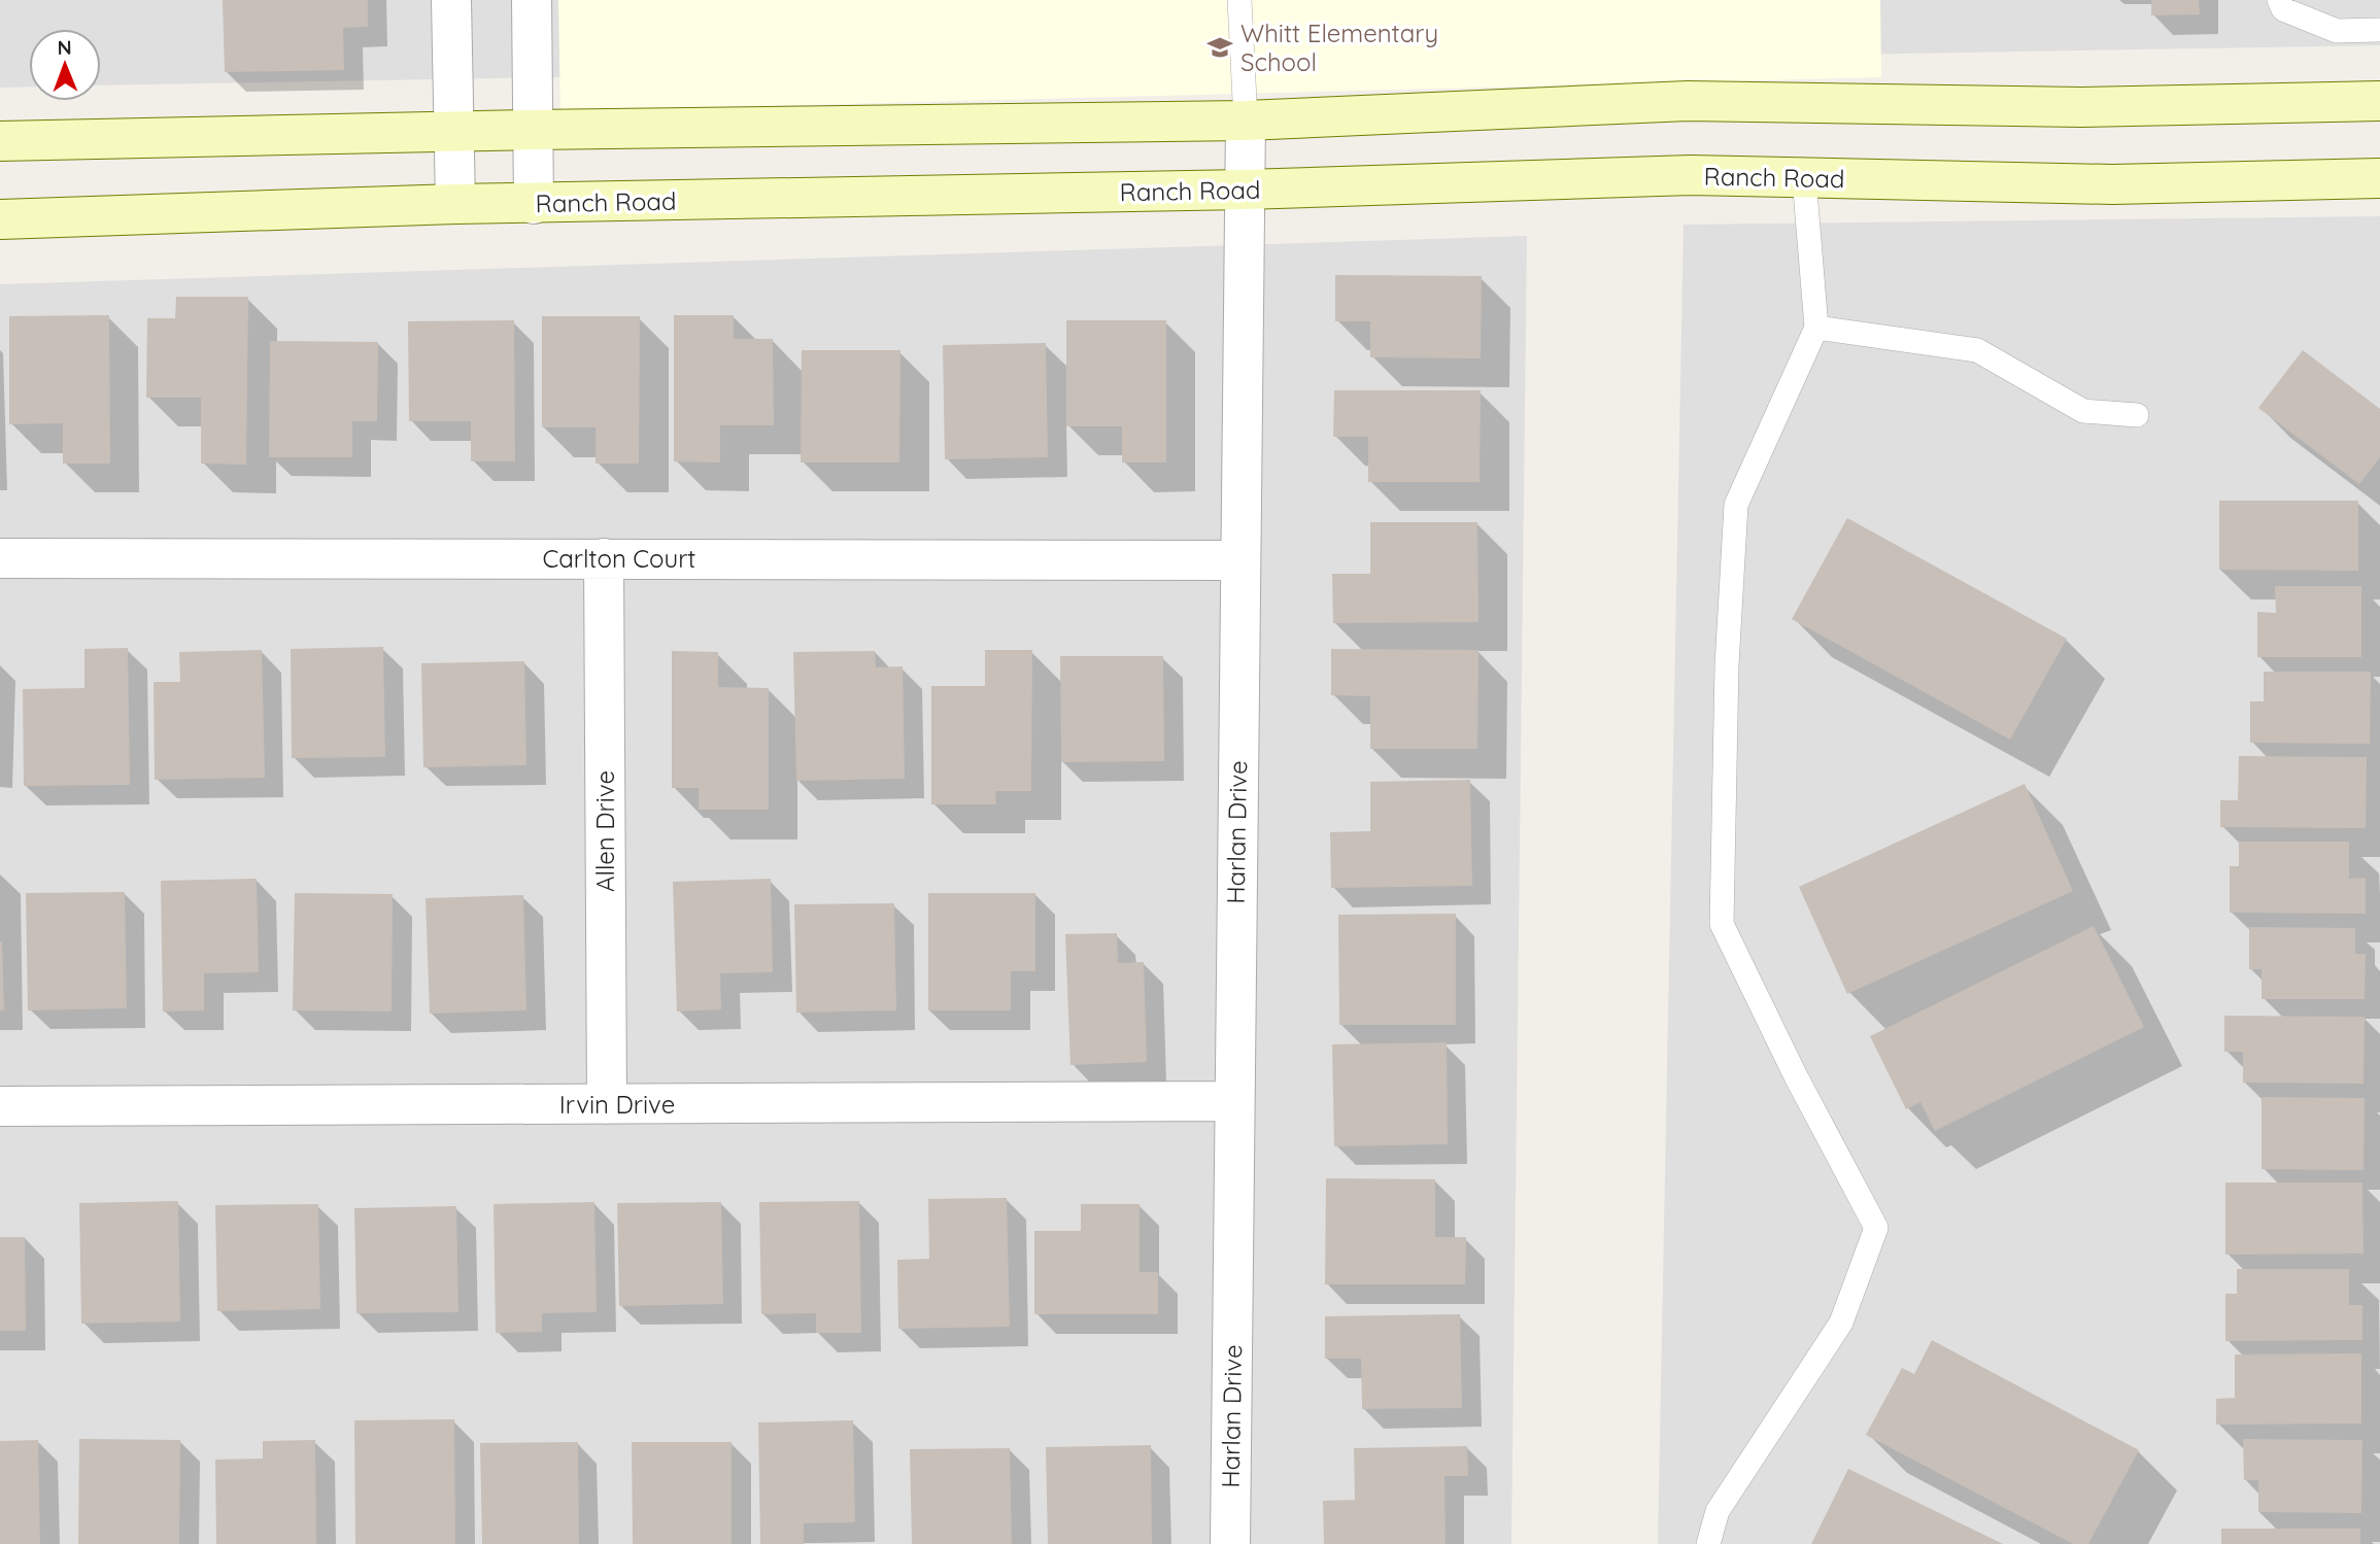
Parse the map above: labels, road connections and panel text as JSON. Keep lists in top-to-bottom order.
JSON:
{
  "streets": {
    "main road": ["Ranch Road"],
    "street": [
      "Carlton Court",
      "Allen Drive",
      "Harlan Drive",
      "Irvin Drive"
    ]
  },
  "crossings": [
    ["Ranch Road", "Harlan Drive"],
    ["Carlton Court", "Allen Drive"],
    ["Carlton Court", "Harlan Drive"],
    ["Allen Drive", "Irvin Drive"],
    ["Harlan Drive", "Irvin Drive"]
  ],
  "places": {
    "school or university": ["Whitt Elementary School"]
  },
  "north": "top"
}
